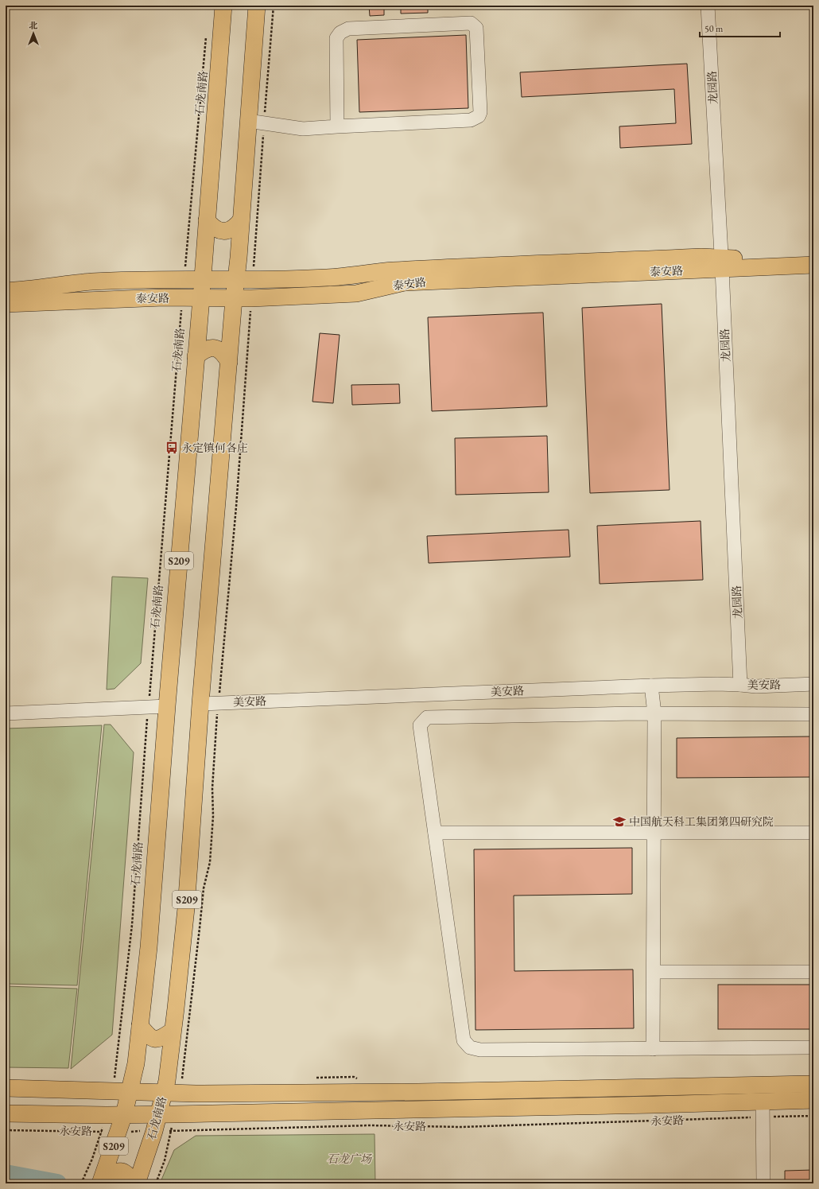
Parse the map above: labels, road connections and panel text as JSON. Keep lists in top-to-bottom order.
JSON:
{
  "streets": {
    "main road": [
      "石龙南路",
      "泰安路",
      "S209",
      "永安路"
    ],
    "street": ["龙园路", "美安路"]
  },
  "crossings": [
    ["龙园路", "泰安路"],
    ["龙园路", "美安路"],
    ["石龙南路", "泰安路"],
    ["石龙南路", "美安路"],
    ["石龙南路", "永安路"]
  ],
  "parks": ["石龙广场"],
  "places": {
    "bus stop": ["永定镇何各庄"],
    "school or university": ["中国航天科工集团第四研究院"]
  },
  "scale_bar": "50 m",
  "north": "top"
}
